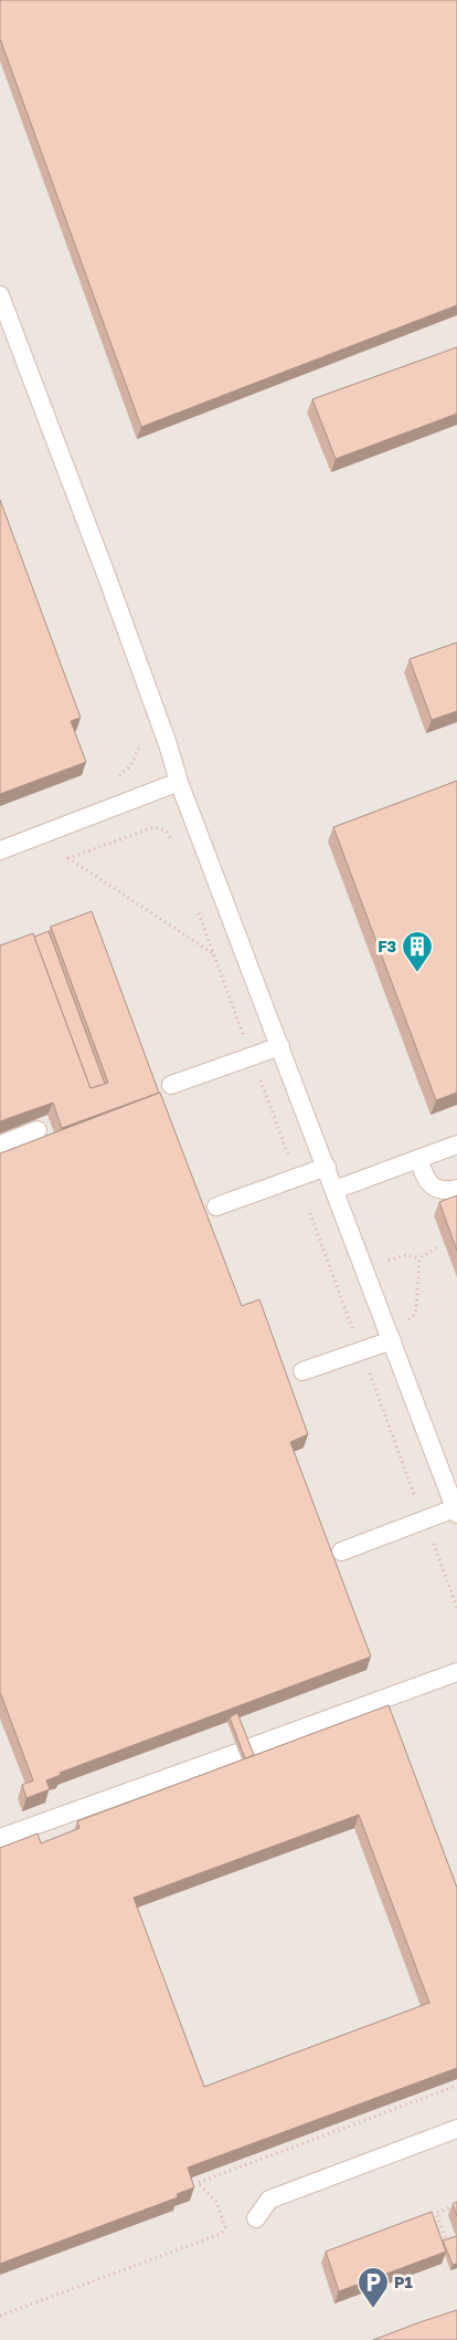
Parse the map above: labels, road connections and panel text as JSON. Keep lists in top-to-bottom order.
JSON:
{
  "places": {
    "building": ["F3"],
    "parking": ["P1"]
  }
}
